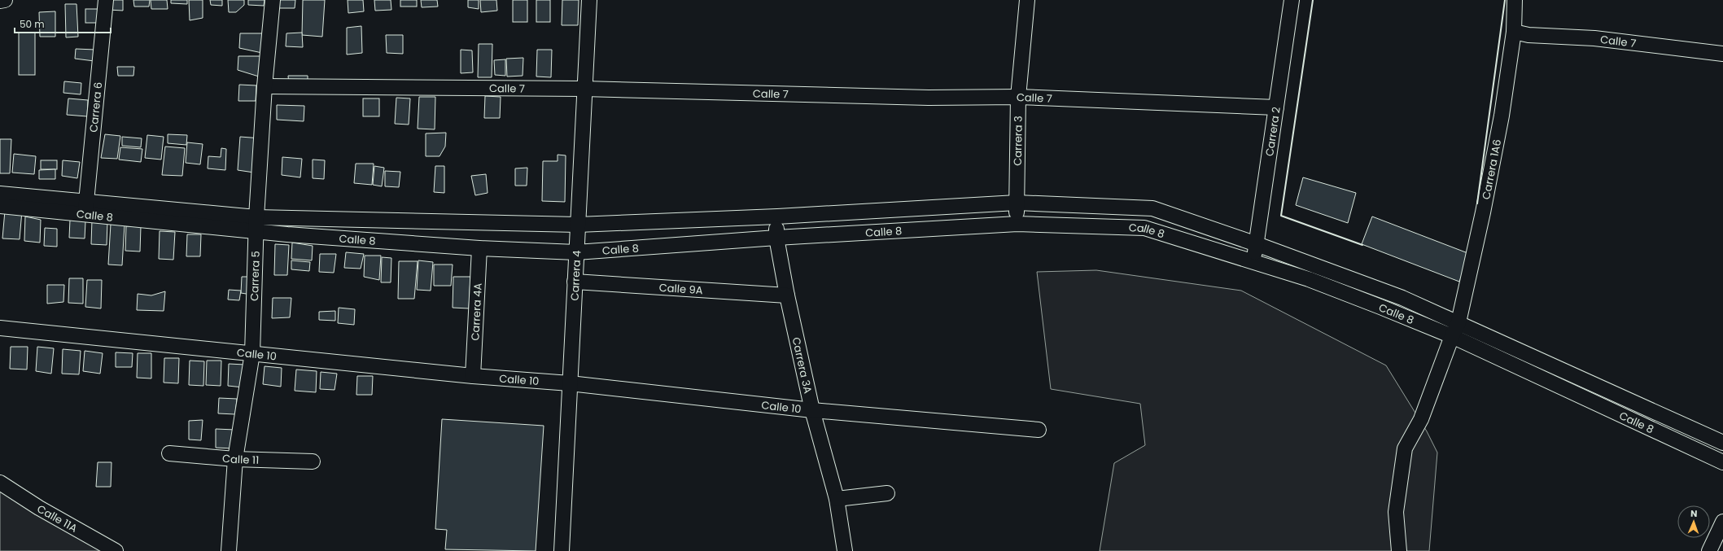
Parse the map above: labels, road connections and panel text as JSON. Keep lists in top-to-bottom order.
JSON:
{
  "streets": {
    "street": [
      "Calle 7",
      "Carrera 6",
      "Carrera 2",
      "Carrera 3",
      "Carrera 1A6",
      "Calle 8",
      "Carrera 4",
      "Carrera 5",
      "Calle 9A",
      "Carrera 4A",
      "Calle 10",
      "Carrera 3A",
      "Calle 11",
      "Calle 11A"
    ]
  },
  "crossings": [
    ["Calle 7", "Carrera 2"],
    ["Calle 7", "Carrera 3"],
    ["Calle 7", "Carrera 1A6"],
    ["Calle 7", "Carrera 4"],
    ["Calle 7", "Carrera 5"],
    ["Carrera 6", "Calle 8"],
    ["Carrera 2", "Calle 8"],
    ["Carrera 3", "Calle 8"],
    ["Carrera 1A6", "Calle 8"],
    ["Calle 8", "Carrera 4"],
    ["Calle 8", "Carrera 5"],
    ["Calle 8", "Carrera 4A"],
    ["Calle 8", "Carrera 3A"],
    ["Carrera 4", "Calle 9A"],
    ["Carrera 4", "Calle 10"],
    ["Carrera 5", "Calle 10"],
    ["Carrera 5", "Calle 11"],
    ["Calle 9A", "Carrera 3A"],
    ["Carrera 4A", "Calle 10"],
    ["Calle 10", "Carrera 3A"]
  ],
  "scale_bar": "50 m",
  "north": "top"
}
